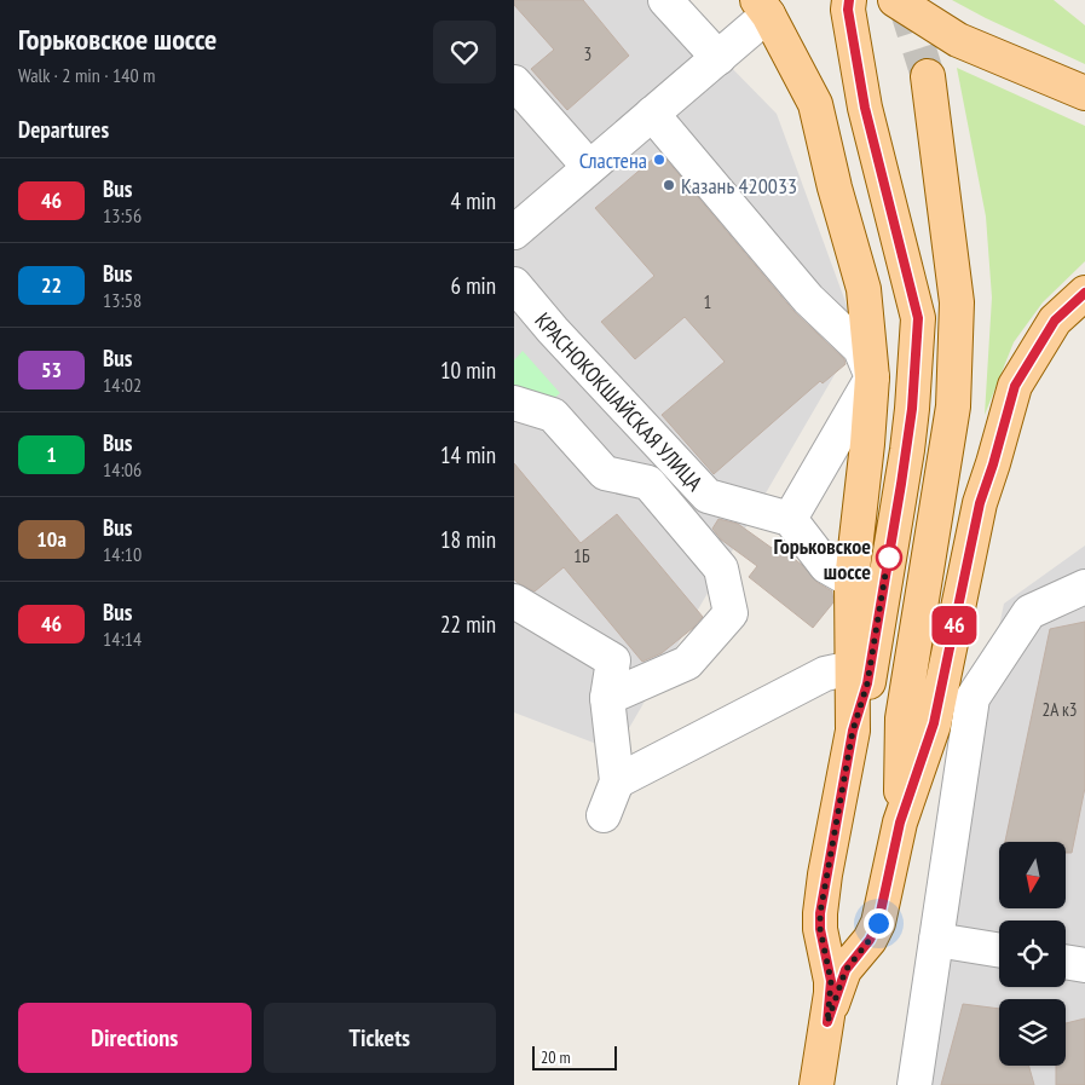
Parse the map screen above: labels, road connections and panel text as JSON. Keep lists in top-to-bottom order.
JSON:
{
  "streets": {
    "street": ["КРАСНОКОКШАЙСКАЯ УЛИЦА"]
  },
  "places": ["Сластена", "Казань 420033", "Горьковское шоссе"],
  "lines": ["bus line 46"],
  "house_numbers": [
    "3",
    "1",
    "1Б",
    "2А к3"
  ],
  "scale_bar": "20 m",
  "north": "bottom",
  "page": {
    "heading": [
      ["Горьковское шоссе", "Walk · 2 min · 140 m"],
      "Departures"
    ],
    "on_map": "46",
    "list": [
      {
        "mark": "46",
        "name": "Bus",
        "note": "13:56",
        "value": "4 min"
      },
      {
        "mark": "22",
        "name": "Bus",
        "note": "13:58",
        "value": "6 min"
      },
      {
        "mark": "53",
        "name": "Bus",
        "note": "14:02",
        "value": "10 min"
      },
      {
        "mark": "1",
        "name": "Bus",
        "note": "14:06",
        "value": "14 min"
      },
      {
        "mark": "10а",
        "name": "Bus",
        "note": "14:10",
        "value": "18 min"
      },
      {
        "mark": "46",
        "name": "Bus",
        "note": "14:14",
        "value": "22 min"
      }
    ],
    "buttons": ["Directions", "Tickets"],
    "scale": "20 m"
  }
}
